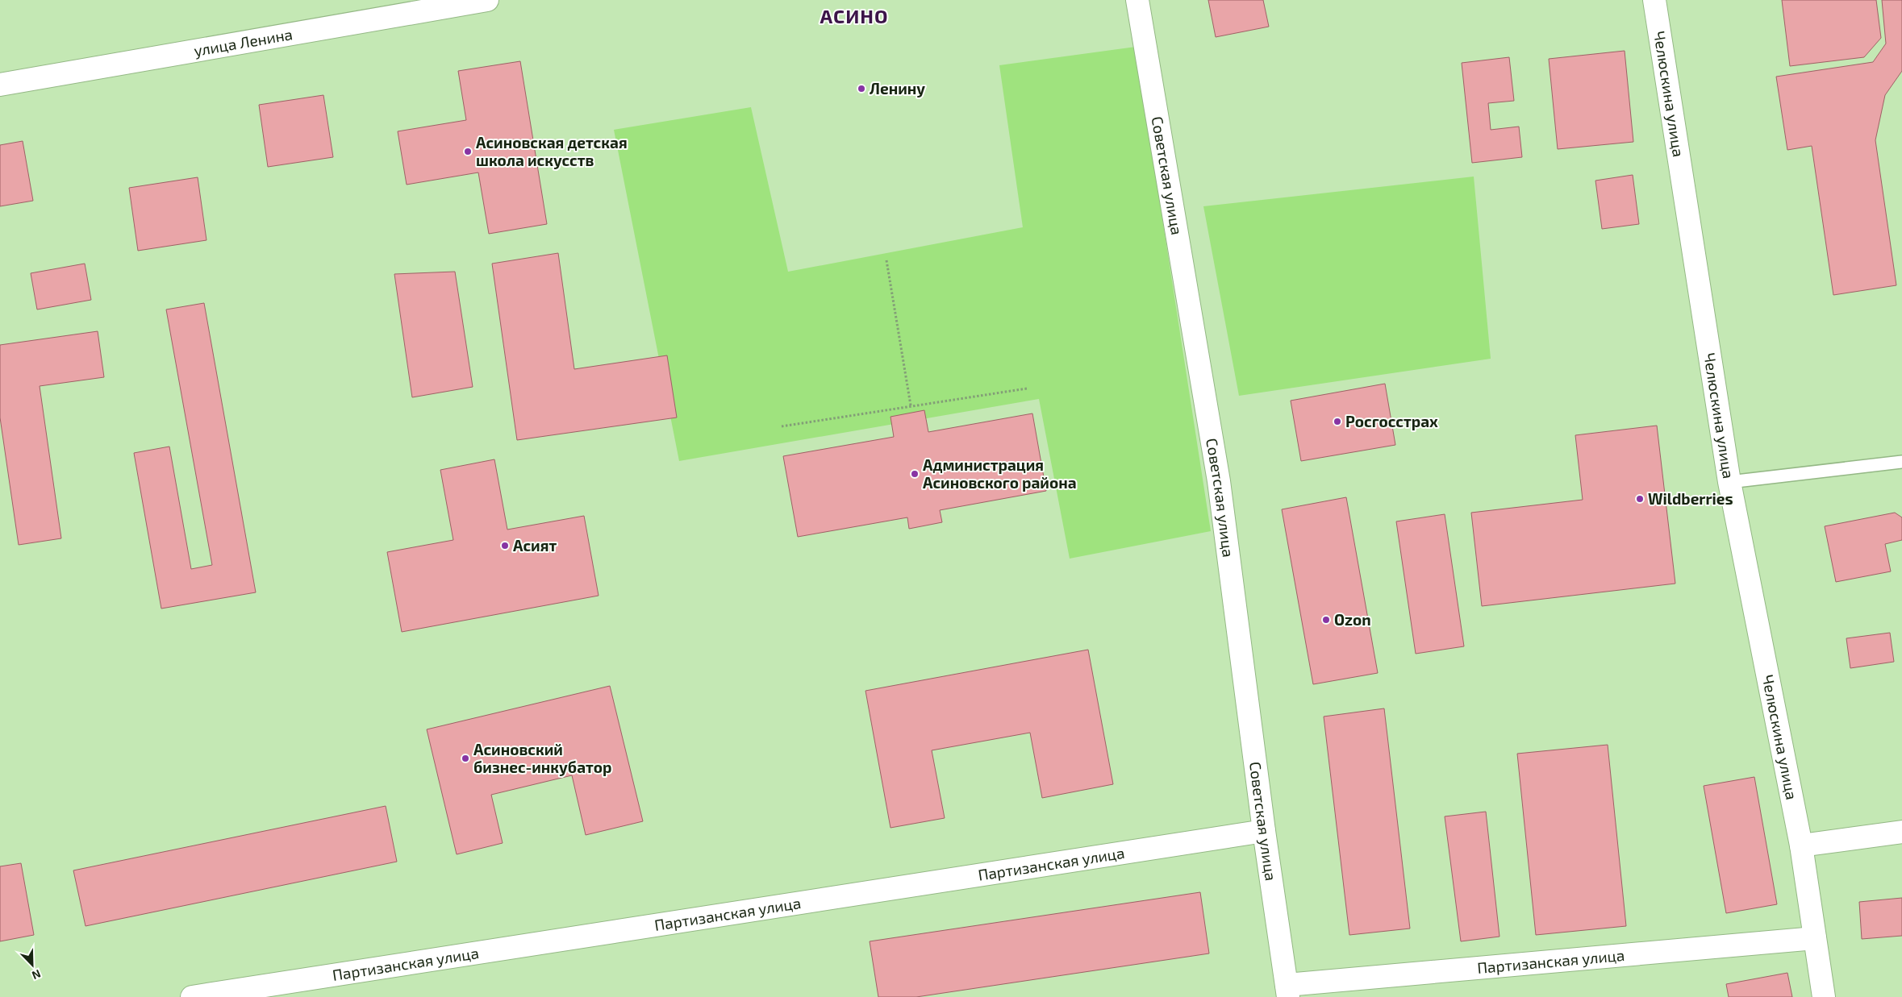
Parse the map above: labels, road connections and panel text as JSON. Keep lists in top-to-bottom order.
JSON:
{
  "streets": {
    "street": [
      "улица Ленина",
      "Челюскина улица",
      "Советская улица",
      "Партизанская улица"
    ]
  },
  "crossings": [
    ["Челюскина улица", "Партизанская улица"],
    ["Советская улица", "Партизанская улица"]
  ],
  "districts": ["АСИНО"],
  "places": [
    "Ленину",
    "Асиновская детская школа искусств",
    "Росгосстрах",
    "Администрация Асиновского района",
    "Wildberries",
    "Асият",
    "Ozon",
    "Асиновский бизнес-инкубатор"
  ],
  "north": "bottom right"
}
